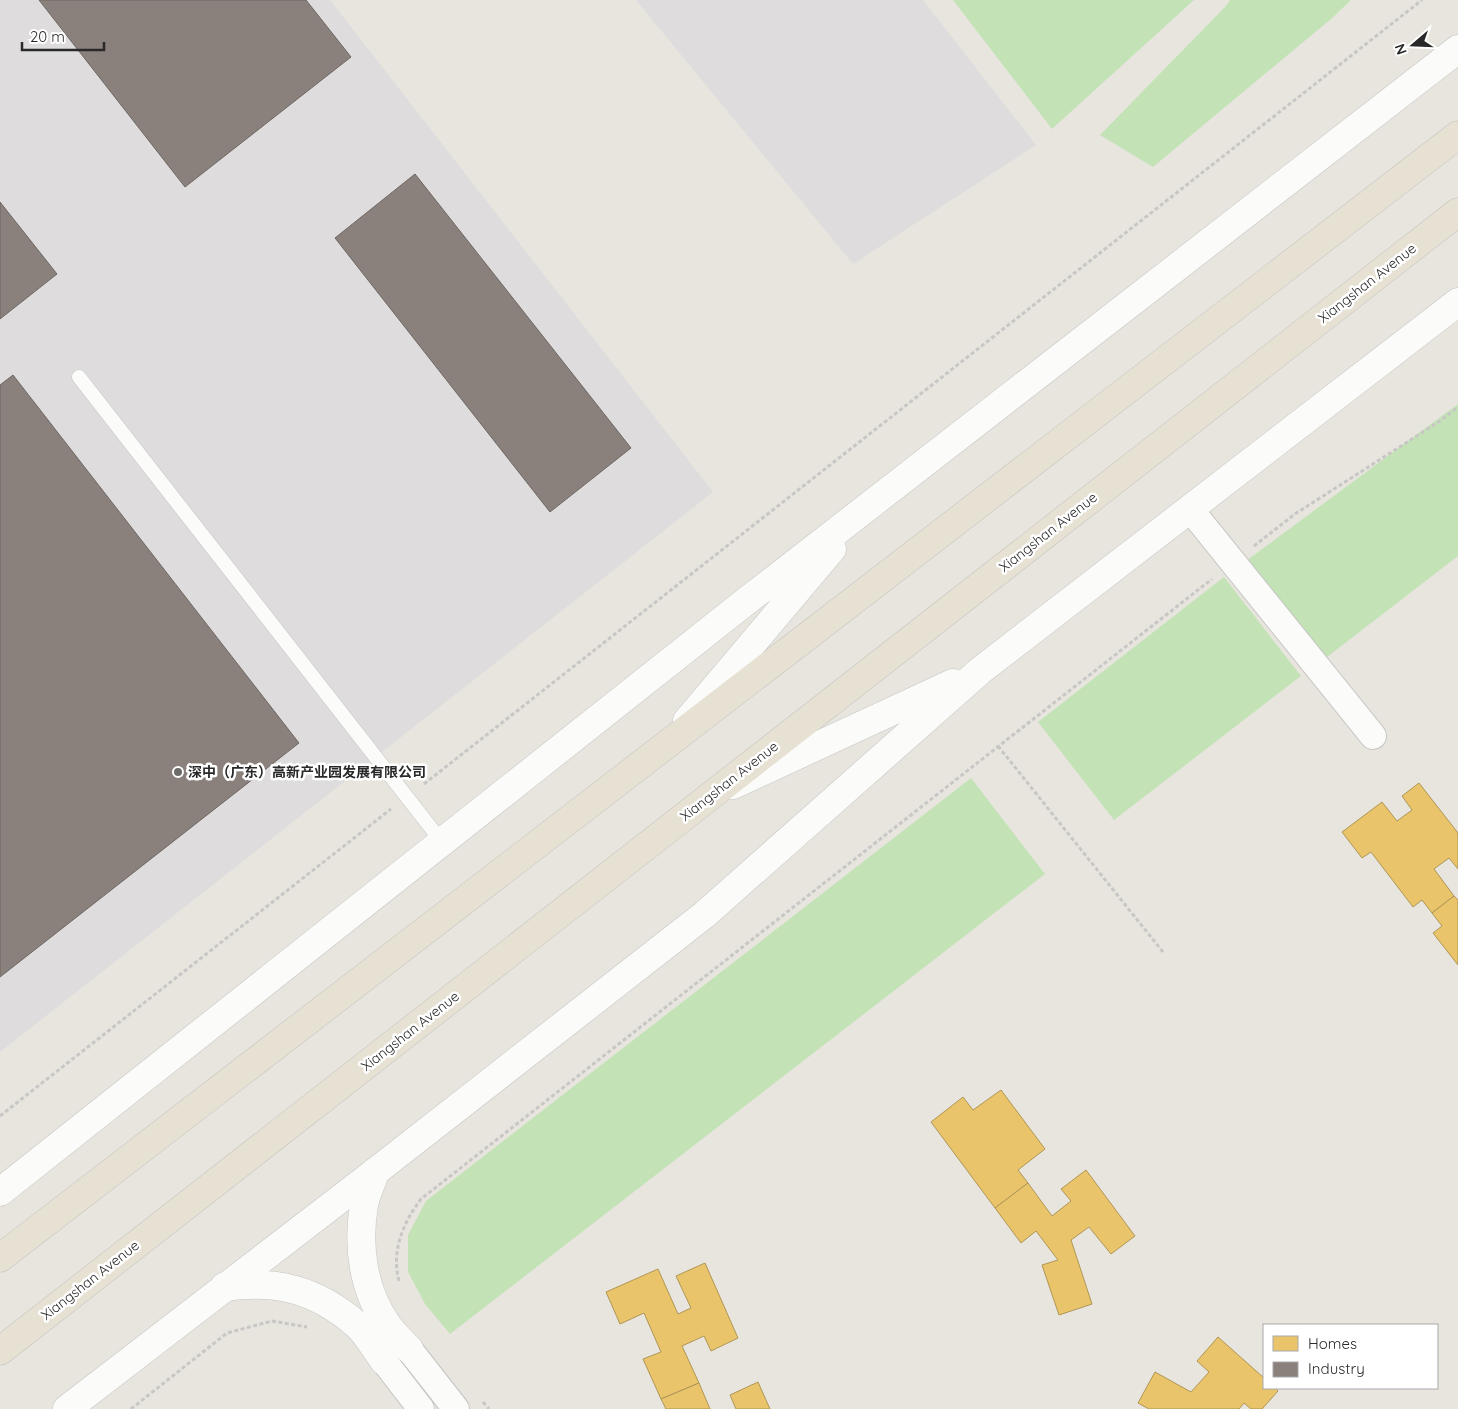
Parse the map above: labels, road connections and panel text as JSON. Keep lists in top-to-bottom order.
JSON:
{
  "streets": {
    "highway": ["Xiangshan Avenue"]
  },
  "places": ["深中（广东）高新产业园发展有限公司"],
  "legend": ["Homes", "Industry"],
  "scale_bar": "20 m",
  "north": "left"
}
